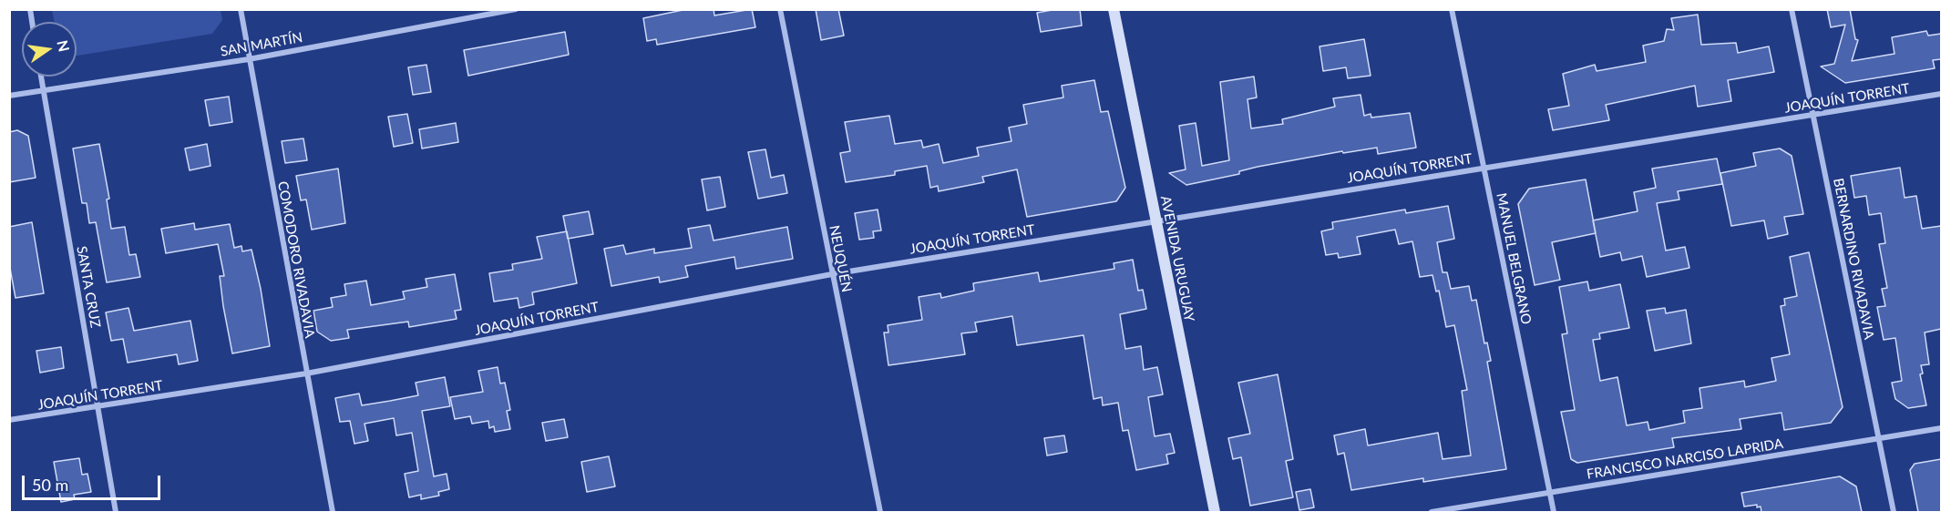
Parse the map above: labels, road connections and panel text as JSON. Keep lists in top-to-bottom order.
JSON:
{
  "streets": {
    "main road": ["AVENIDA URUGUAY"],
    "street": [
      "SAN MARTÍN",
      "JOAQUÍN TORRENT",
      "NEUQUÉN",
      "MANUEL BELGRANO",
      "BERNARDINO RIVADAVIA",
      "COMODORO RIVADAVIA",
      "SANTA CRUZ",
      "FRANCISCO NARCISO LAPRIDA"
    ]
  },
  "crossings": [
    ["SAN MARTÍN", "COMODORO RIVADAVIA"],
    ["SAN MARTÍN", "SANTA CRUZ"],
    ["JOAQUÍN TORRENT", "NEUQUÉN"],
    ["JOAQUÍN TORRENT", "AVENIDA URUGUAY"],
    ["JOAQUÍN TORRENT", "MANUEL BELGRANO"],
    ["JOAQUÍN TORRENT", "BERNARDINO RIVADAVIA"],
    ["JOAQUÍN TORRENT", "COMODORO RIVADAVIA"],
    ["JOAQUÍN TORRENT", "SANTA CRUZ"],
    ["MANUEL BELGRANO", "FRANCISCO NARCISO LAPRIDA"],
    ["BERNARDINO RIVADAVIA", "FRANCISCO NARCISO LAPRIDA"]
  ],
  "scale_bar": "50 m",
  "north": "right"
}
